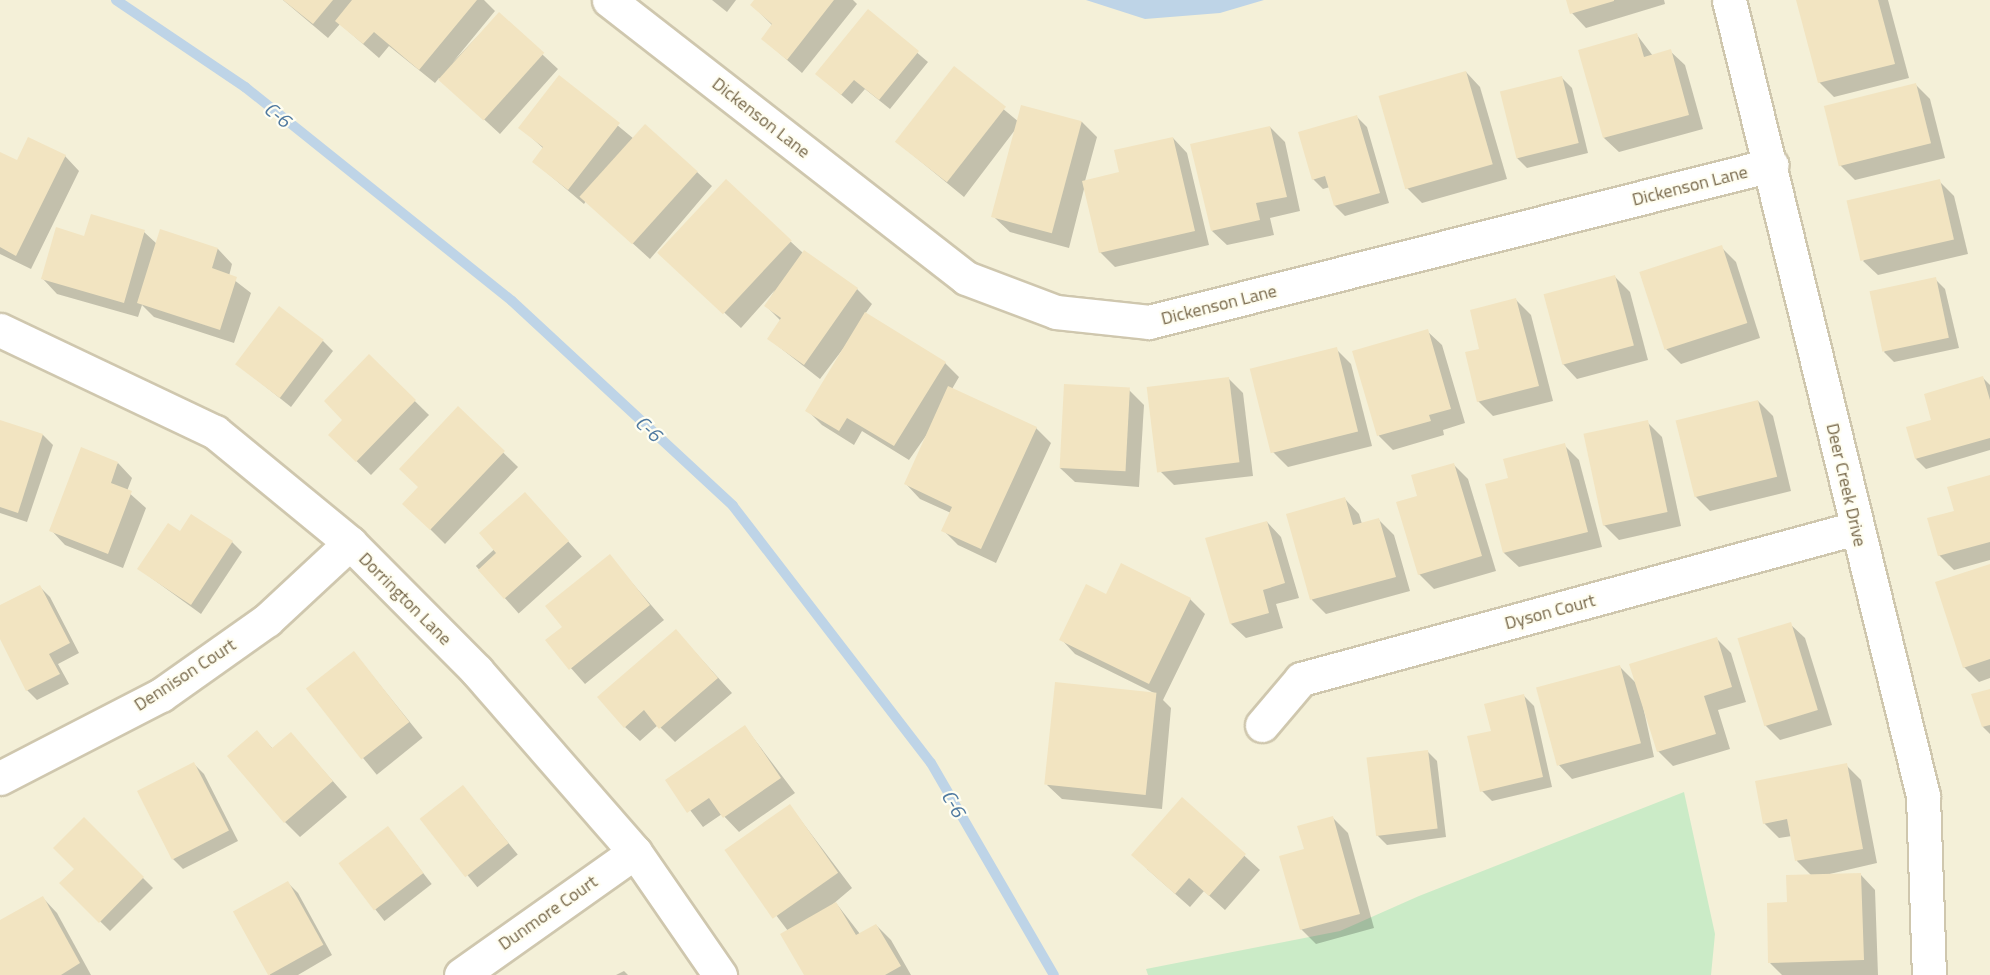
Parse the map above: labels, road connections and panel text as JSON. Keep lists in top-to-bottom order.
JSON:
{
  "streets": {
    "street": [
      "Dickenson Lane",
      "Deer Creek Drive",
      "Dorrington Lane",
      "Dyson Court",
      "Dennison Court",
      "Dunmore Court"
    ]
  },
  "crossings": [
    ["Dickenson Lane", "Deer Creek Drive"],
    ["Deer Creek Drive", "Dyson Court"],
    ["Dorrington Lane", "Dennison Court"],
    ["Dorrington Lane", "Dunmore Court"]
  ],
  "water": ["C-6"]
}
